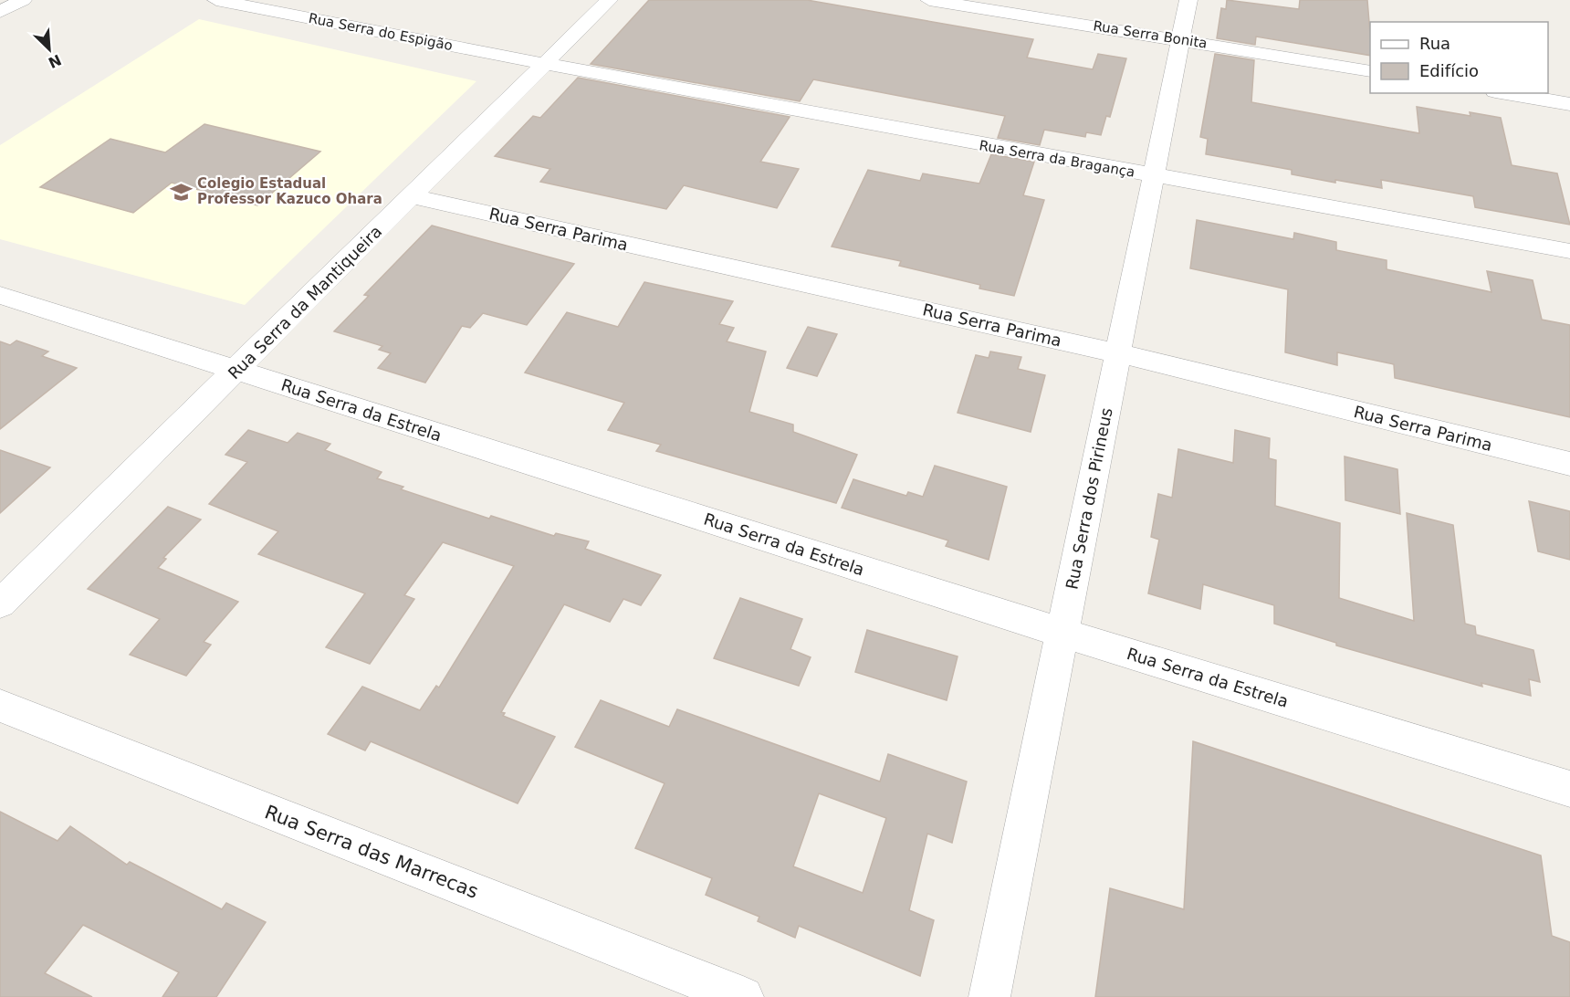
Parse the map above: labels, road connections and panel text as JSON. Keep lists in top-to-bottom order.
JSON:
{
  "streets": {
    "street": [
      "Rua Serra do Espigão",
      "Rua Serra Bonita",
      "Rua Serra da Bragança",
      "Rua Serra Parima",
      "Rua Serra da Mantiqueira",
      "Rua Serra da Estrela",
      "Rua Serra dos Pirineus",
      "Rua Serra das Marrecas"
    ]
  },
  "crossings": [
    ["Rua Serra do Espigão", "Rua Serra da Bragança"],
    ["Rua Serra do Espigão", "Rua Serra da Mantiqueira"],
    ["Rua Serra Bonita", "Rua Serra dos Pirineus"],
    ["Rua Serra da Bragança", "Rua Serra da Mantiqueira"],
    ["Rua Serra da Bragança", "Rua Serra dos Pirineus"],
    ["Rua Serra Parima", "Rua Serra da Mantiqueira"],
    ["Rua Serra Parima", "Rua Serra dos Pirineus"],
    ["Rua Serra da Mantiqueira", "Rua Serra da Estrela"],
    ["Rua Serra da Estrela", "Rua Serra dos Pirineus"]
  ],
  "places": {
    "school or university": ["Colegio Estadual Professor Kazuco Ohara"]
  },
  "legend": ["Rua", "Edifício"],
  "north": "bottom right"
}
